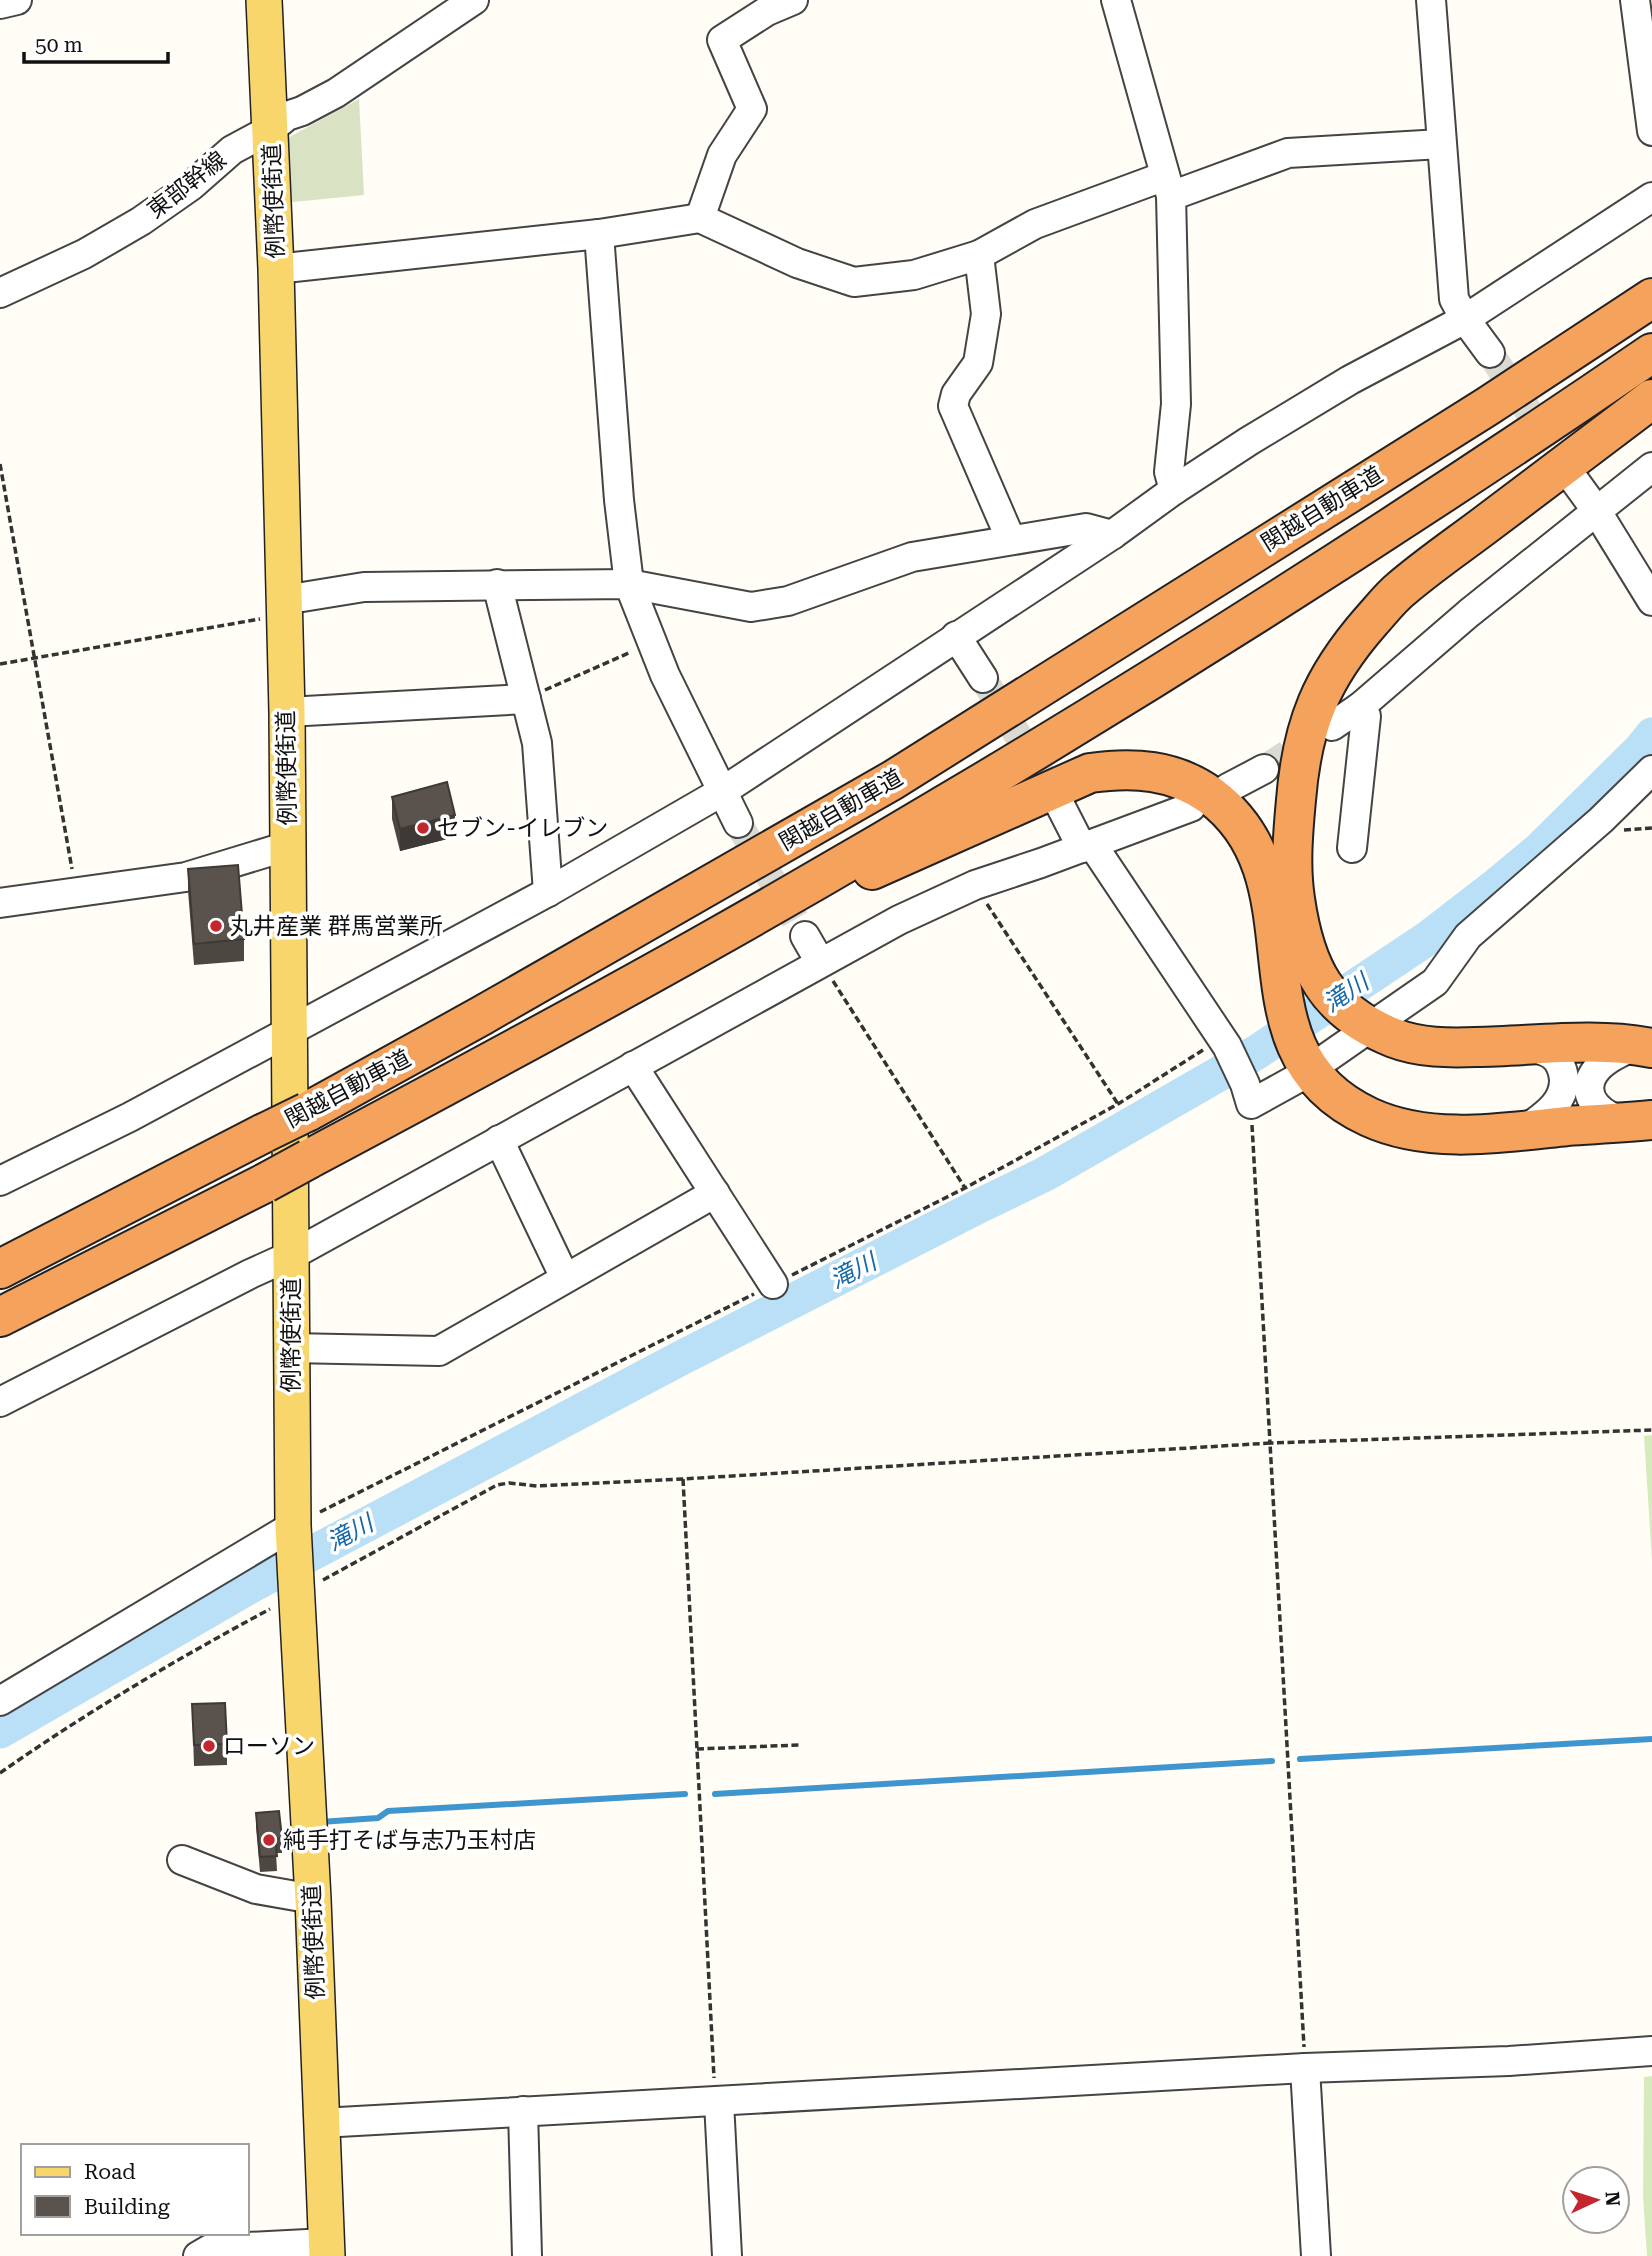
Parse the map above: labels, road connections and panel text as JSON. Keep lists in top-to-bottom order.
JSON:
{
  "streets": {
    "highway": ["関越自動車道"],
    "main road": ["例幣使街道"],
    "street": ["東部幹線"]
  },
  "crossings": [
    ["東部幹線", "例幣使街道"]
  ],
  "water": ["滝川"],
  "places": [
    "セブン-イレブン",
    "丸井産業 群馬営業所",
    "ローソン",
    "純手打そば与志乃玉村店"
  ],
  "legend": ["Road", "Building"],
  "scale_bar": "50 m",
  "north": "right"
}
